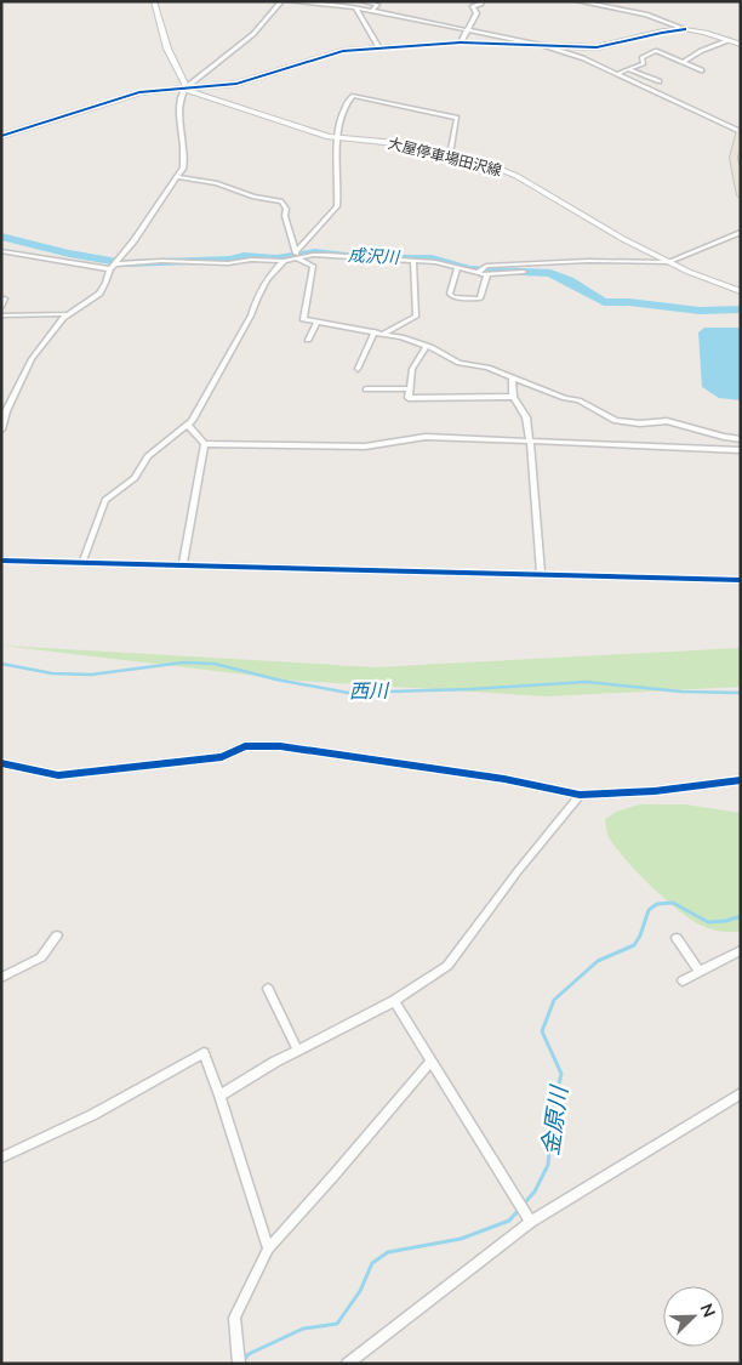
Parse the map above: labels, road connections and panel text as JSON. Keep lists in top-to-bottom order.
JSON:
{
  "streets": {
    "main road": ["大屋停車場田沢線"]
  },
  "water": ["成沢川", "西川", "金原川"],
  "north": "top right"
}
